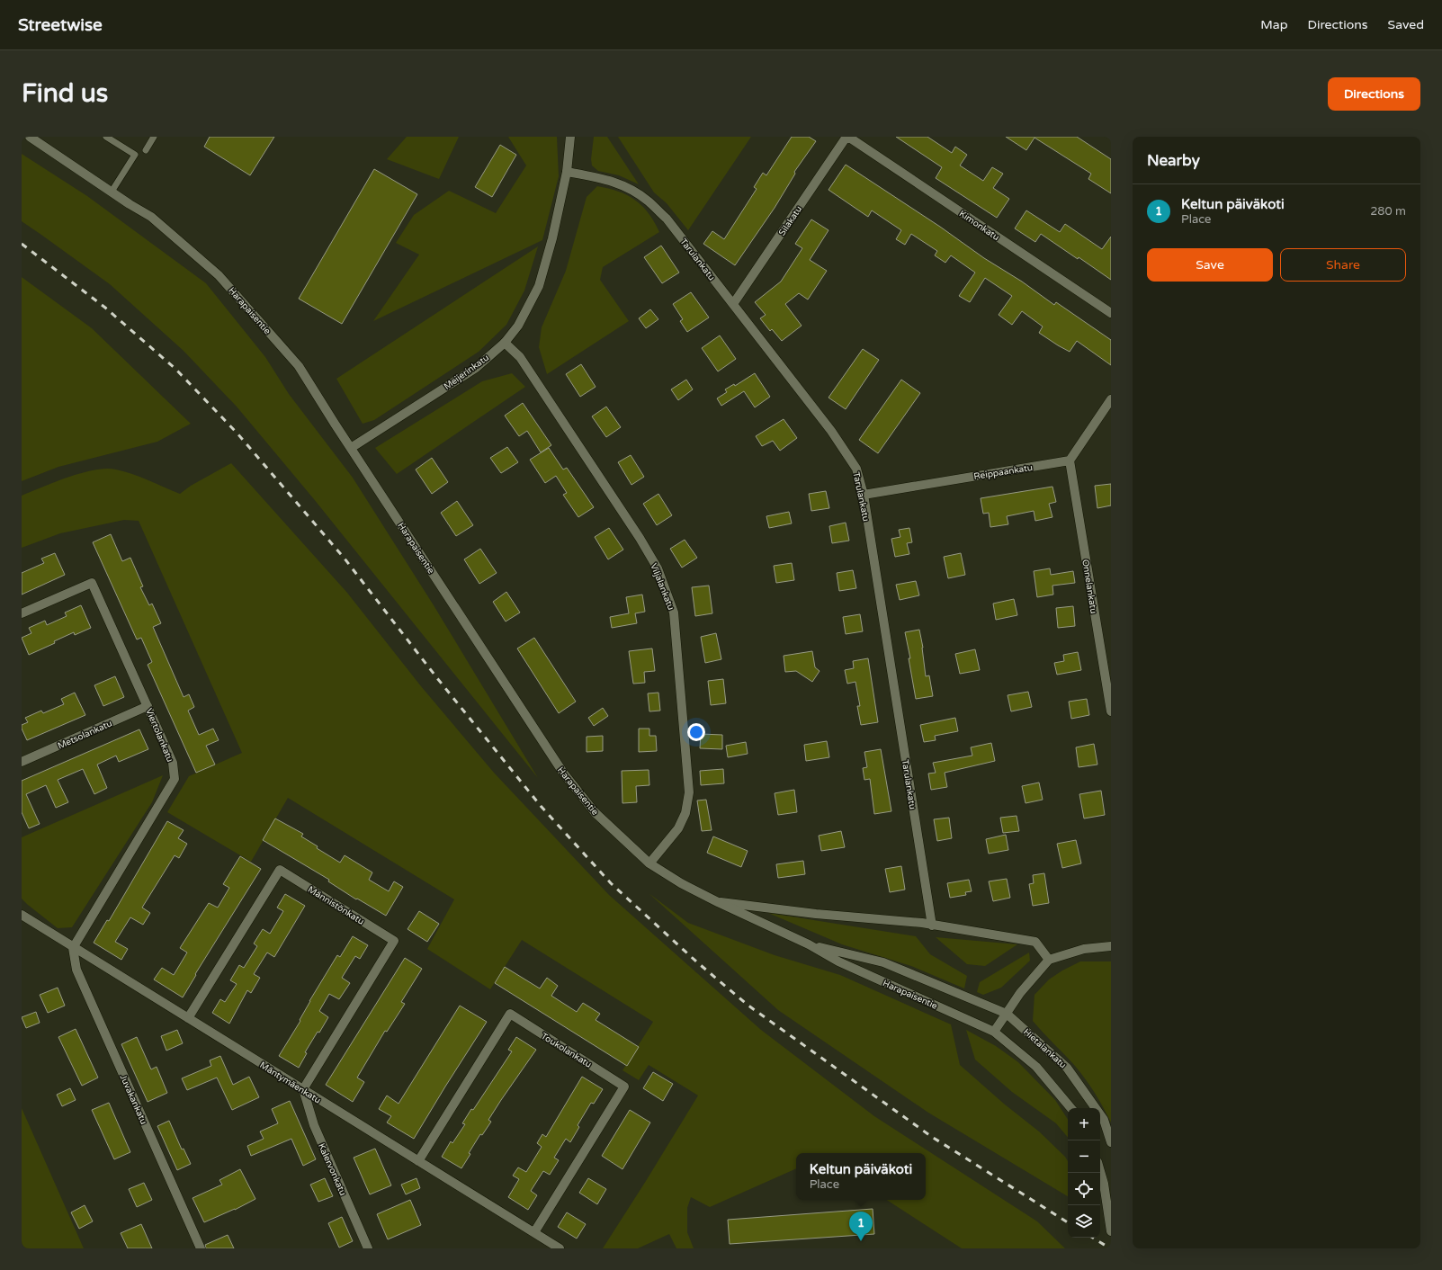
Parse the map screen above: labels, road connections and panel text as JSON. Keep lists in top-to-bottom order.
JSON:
{
  "streets": {
    "street": [
      "Silakatu",
      "Kimonkatu",
      "Tarulankatu",
      "Harapaisentie",
      "Meijerinkatu",
      "Reippaankatu",
      "Viljalankatu",
      "Onnelankatu",
      "Metsolankatu",
      "Viertolankatu",
      "Männistönkatu",
      "Hietalankatu",
      "Toukolankatu",
      "Mäntymäenkatu",
      "Juvakankatu",
      "Kalervonkatu"
    ]
  },
  "crossings": [
    ["Silakatu", "Kimonkatu"],
    ["Silakatu", "Tarulankatu"],
    ["Tarulankatu", "Meijerinkatu"],
    ["Tarulankatu", "Reippaankatu"],
    ["Harapaisentie", "Meijerinkatu"],
    ["Harapaisentie", "Viljalankatu"],
    ["Harapaisentie", "Hietalankatu"],
    ["Meijerinkatu", "Viljalankatu"],
    ["Reippaankatu", "Onnelankatu"],
    ["Metsolankatu", "Viertolankatu"],
    ["Viertolankatu", "Mäntymäenkatu"],
    ["Viertolankatu", "Juvakankatu"],
    ["Männistönkatu", "Mäntymäenkatu"],
    ["Männistönkatu", "Kalervonkatu"],
    ["Toukolankatu", "Mäntymäenkatu"],
    ["Mäntymäenkatu", "Juvakankatu"],
    ["Mäntymäenkatu", "Kalervonkatu"]
  ],
  "page": {
    "header": "Streetwise",
    "nav": ["Map", "Directions", "Saved"],
    "buttons": [
      "Directions",
      ["Save", "Share"]
    ],
    "title": "Find us",
    "heading": "Nearby",
    "list": [
      {
        "mark": "1",
        "name": "Keltun päiväkoti",
        "note": "Place",
        "value": "280 m"
      }
    ],
    "map_buttons": ["+", "−"],
    "popup": ["Keltun päiväkoti", "Place"],
    "pins": "1"
  }
}
